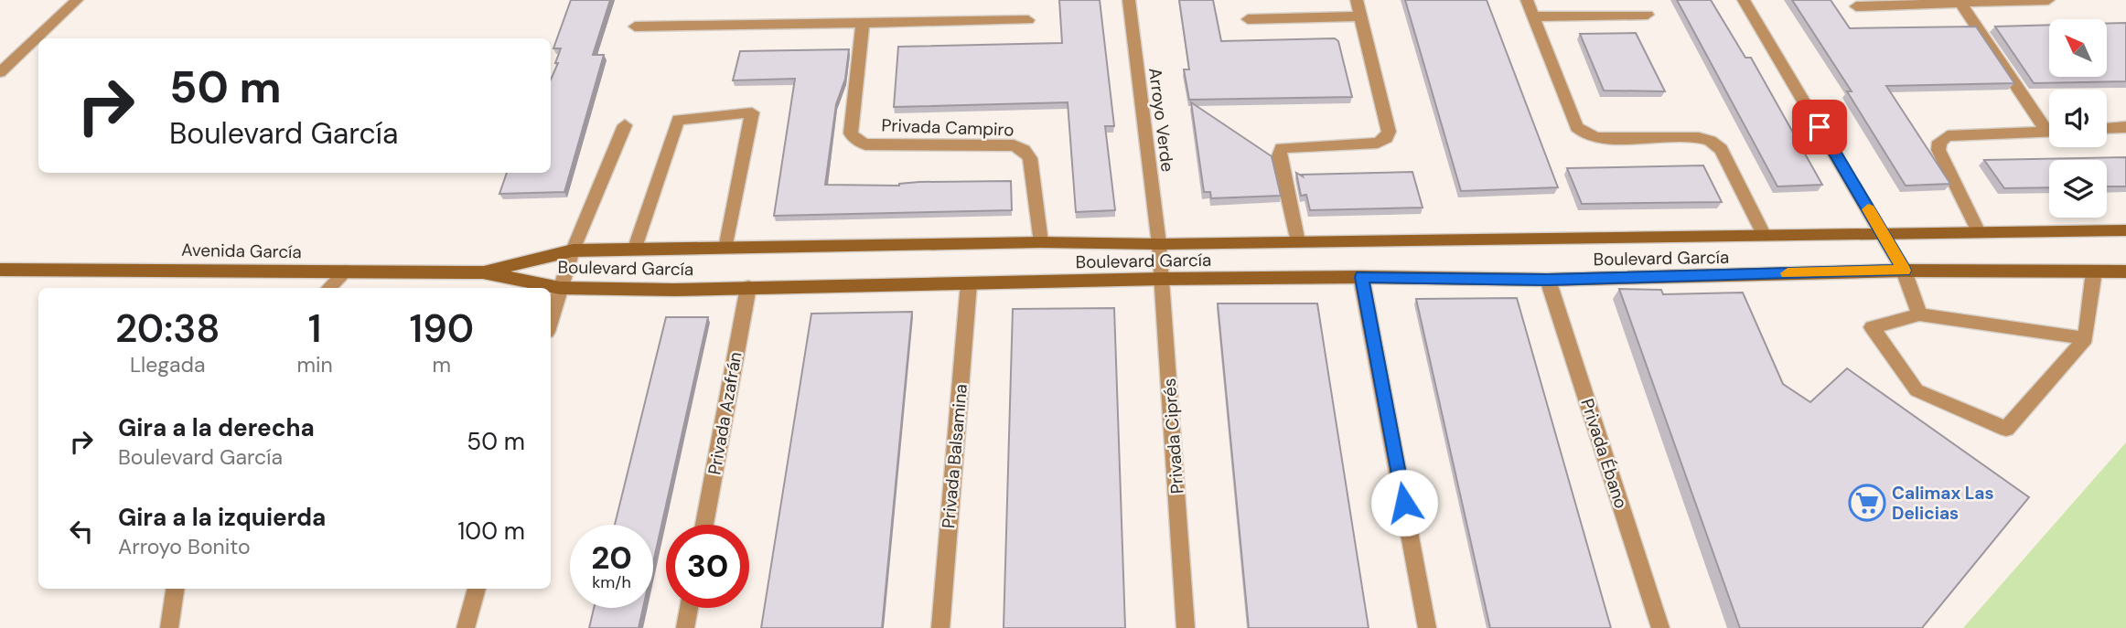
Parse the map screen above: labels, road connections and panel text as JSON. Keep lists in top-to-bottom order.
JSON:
{
  "streets": {
    "main road": ["Avenida García", "Boulevard García"],
    "street": [
      "Arroyo Verde",
      "Privada Campiro",
      "Privada Azafrán",
      "Privada Ciprés",
      "Privada Ébano",
      "Privada Balsamina"
    ]
  },
  "crossings": [
    ["Arroyo Verde", "Boulevard García"],
    ["Arroyo Verde", "Privada Ciprés"],
    ["Privada Campiro", "Boulevard García"],
    ["Avenida García", "Boulevard García"],
    ["Boulevard García", "Privada Azafrán"],
    ["Boulevard García", "Privada Ciprés"],
    ["Boulevard García", "Privada Ébano"],
    ["Boulevard García", "Privada Balsamina"]
  ],
  "places": {
    "supermarket": ["Calimax Las Delicias"]
  },
  "north": "top left",
  "page": {
    "turn": ["50 m", "Boulevard García"],
    "eta": [
      "20:38",
      "Llegada",
      "1",
      "min",
      "190",
      "m"
    ],
    "list": [
      {
        "name": "Gira a la derecha",
        "note": "Boulevard García",
        "value": "50 m"
      },
      {
        "name": "Gira a la izquierda",
        "note": "Arroyo Bonito",
        "value": "100 m"
      }
    ],
    "speed": "20 km/h",
    "limit": "30"
  }
}
